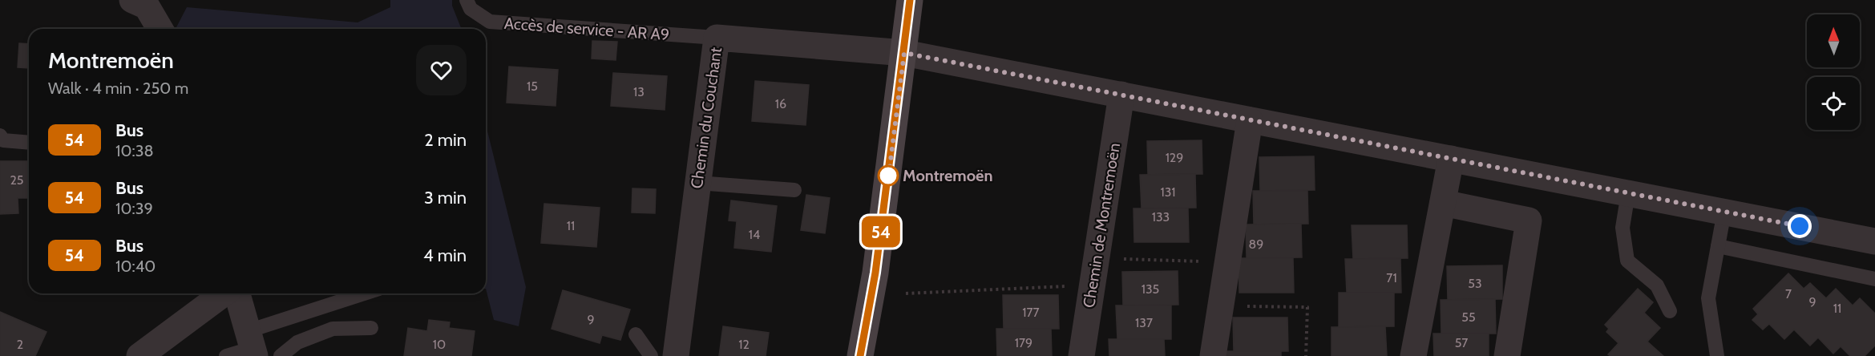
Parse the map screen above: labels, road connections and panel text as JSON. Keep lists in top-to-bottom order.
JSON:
{
  "streets": {
    "street": ["Chemin du Couchant", "Chemin de Montremoën"],
    "lane": ["Accès de service - AR A9"]
  },
  "crossings": [
    ["Accès de service - AR A9", "Chemin du Couchant"]
  ],
  "places": ["Montremoën"],
  "lines": ["bus line 54"],
  "house_numbers": [
    "15",
    "13",
    "16",
    "129",
    "25",
    "131",
    "133",
    "11",
    "14",
    "89",
    "71",
    "53",
    "135",
    "7",
    "9",
    "11",
    "177",
    "55",
    "9",
    "137",
    "179",
    "57",
    "2",
    "10",
    "12"
  ],
  "north": "top",
  "page": {
    "on_map": "54",
    "heading": ["Montremoën", "Walk · 4 min · 250 m"],
    "list": [
      {
        "mark": "54",
        "name": "Bus",
        "note": "10:38",
        "value": "2 min"
      },
      {
        "mark": "54",
        "name": "Bus",
        "note": "10:39",
        "value": "3 min"
      },
      {
        "mark": "54",
        "name": "Bus",
        "note": "10:40",
        "value": "4 min"
      }
    ]
  }
}
